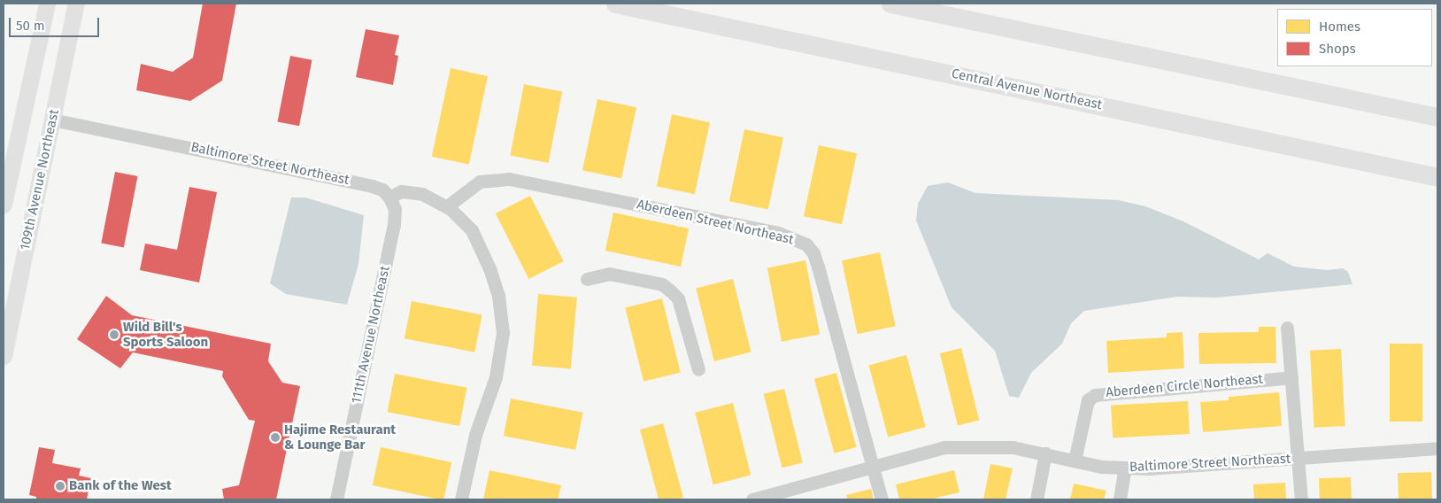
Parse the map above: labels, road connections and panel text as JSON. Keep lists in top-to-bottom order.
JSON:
{
  "streets": {
    "highway": ["Central Avenue Northeast"],
    "main road": ["109th Avenue Northeast"],
    "street": [
      "Baltimore Street Northeast",
      "Aberdeen Street Northeast",
      "111th Avenue Northeast",
      "Aberdeen Circle Northeast"
    ]
  },
  "crossings": [
    ["Baltimore Street Northeast", "109th Avenue Northeast"],
    ["Baltimore Street Northeast", "Aberdeen Street Northeast"],
    ["Baltimore Street Northeast", "111th Avenue Northeast"],
    ["Baltimore Street Northeast", "Aberdeen Circle Northeast"]
  ],
  "places": ["Wild Bill's Sports Saloon", "Hajime Restaurant & Lounge Bar", "Bank of the West"],
  "legend": ["Homes", "Shops"],
  "scale_bar": "50 m"
}
